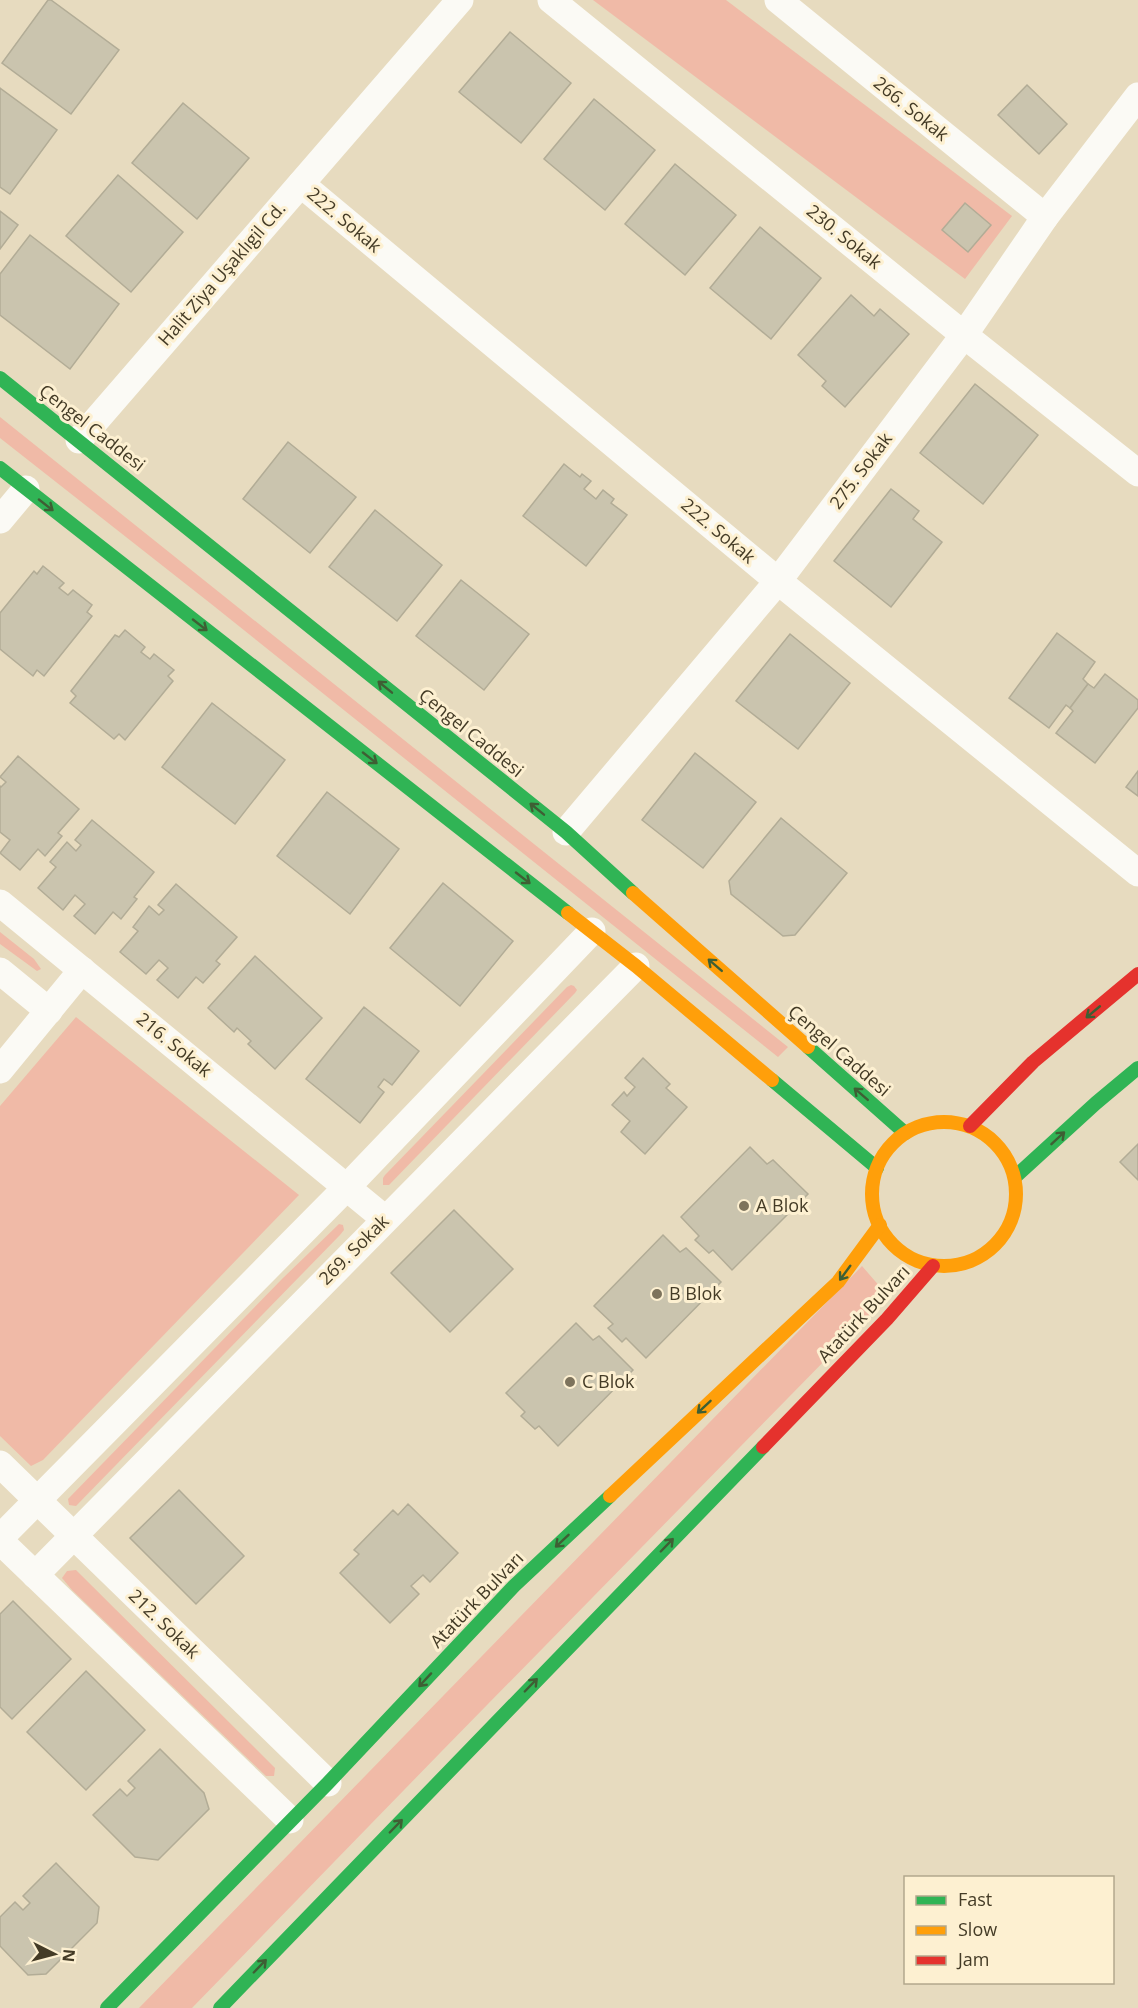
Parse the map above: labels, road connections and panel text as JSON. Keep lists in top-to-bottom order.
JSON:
{
  "streets": {
    "main road": ["Çengel Caddesi", "Atatürk Bulvarı"],
    "street": [
      "266. Sokak",
      "222. Sokak",
      "230. Sokak",
      "Halit Ziya Uşaklıgil Cd.",
      "275. Sokak",
      "216. Sokak",
      "269. Sokak",
      "212. Sokak"
    ]
  },
  "crossings": [
    ["266. Sokak", "275. Sokak"],
    ["222. Sokak", "Halit Ziya Uşaklıgil Cd."],
    ["222. Sokak", "275. Sokak"],
    ["230. Sokak", "275. Sokak"],
    ["Halit Ziya Uşaklıgil Cd.", "Çengel Caddesi"],
    ["Çengel Caddesi", "275. Sokak"],
    ["Çengel Caddesi", "Atatürk Bulvarı"],
    ["216. Sokak", "269. Sokak"],
    ["269. Sokak", "212. Sokak"],
    ["Atatürk Bulvarı", "212. Sokak"]
  ],
  "places": ["A Blok", "B Blok", "C Blok"],
  "legend": ["Fast", "Slow", "Jam"],
  "north": "right"
}
